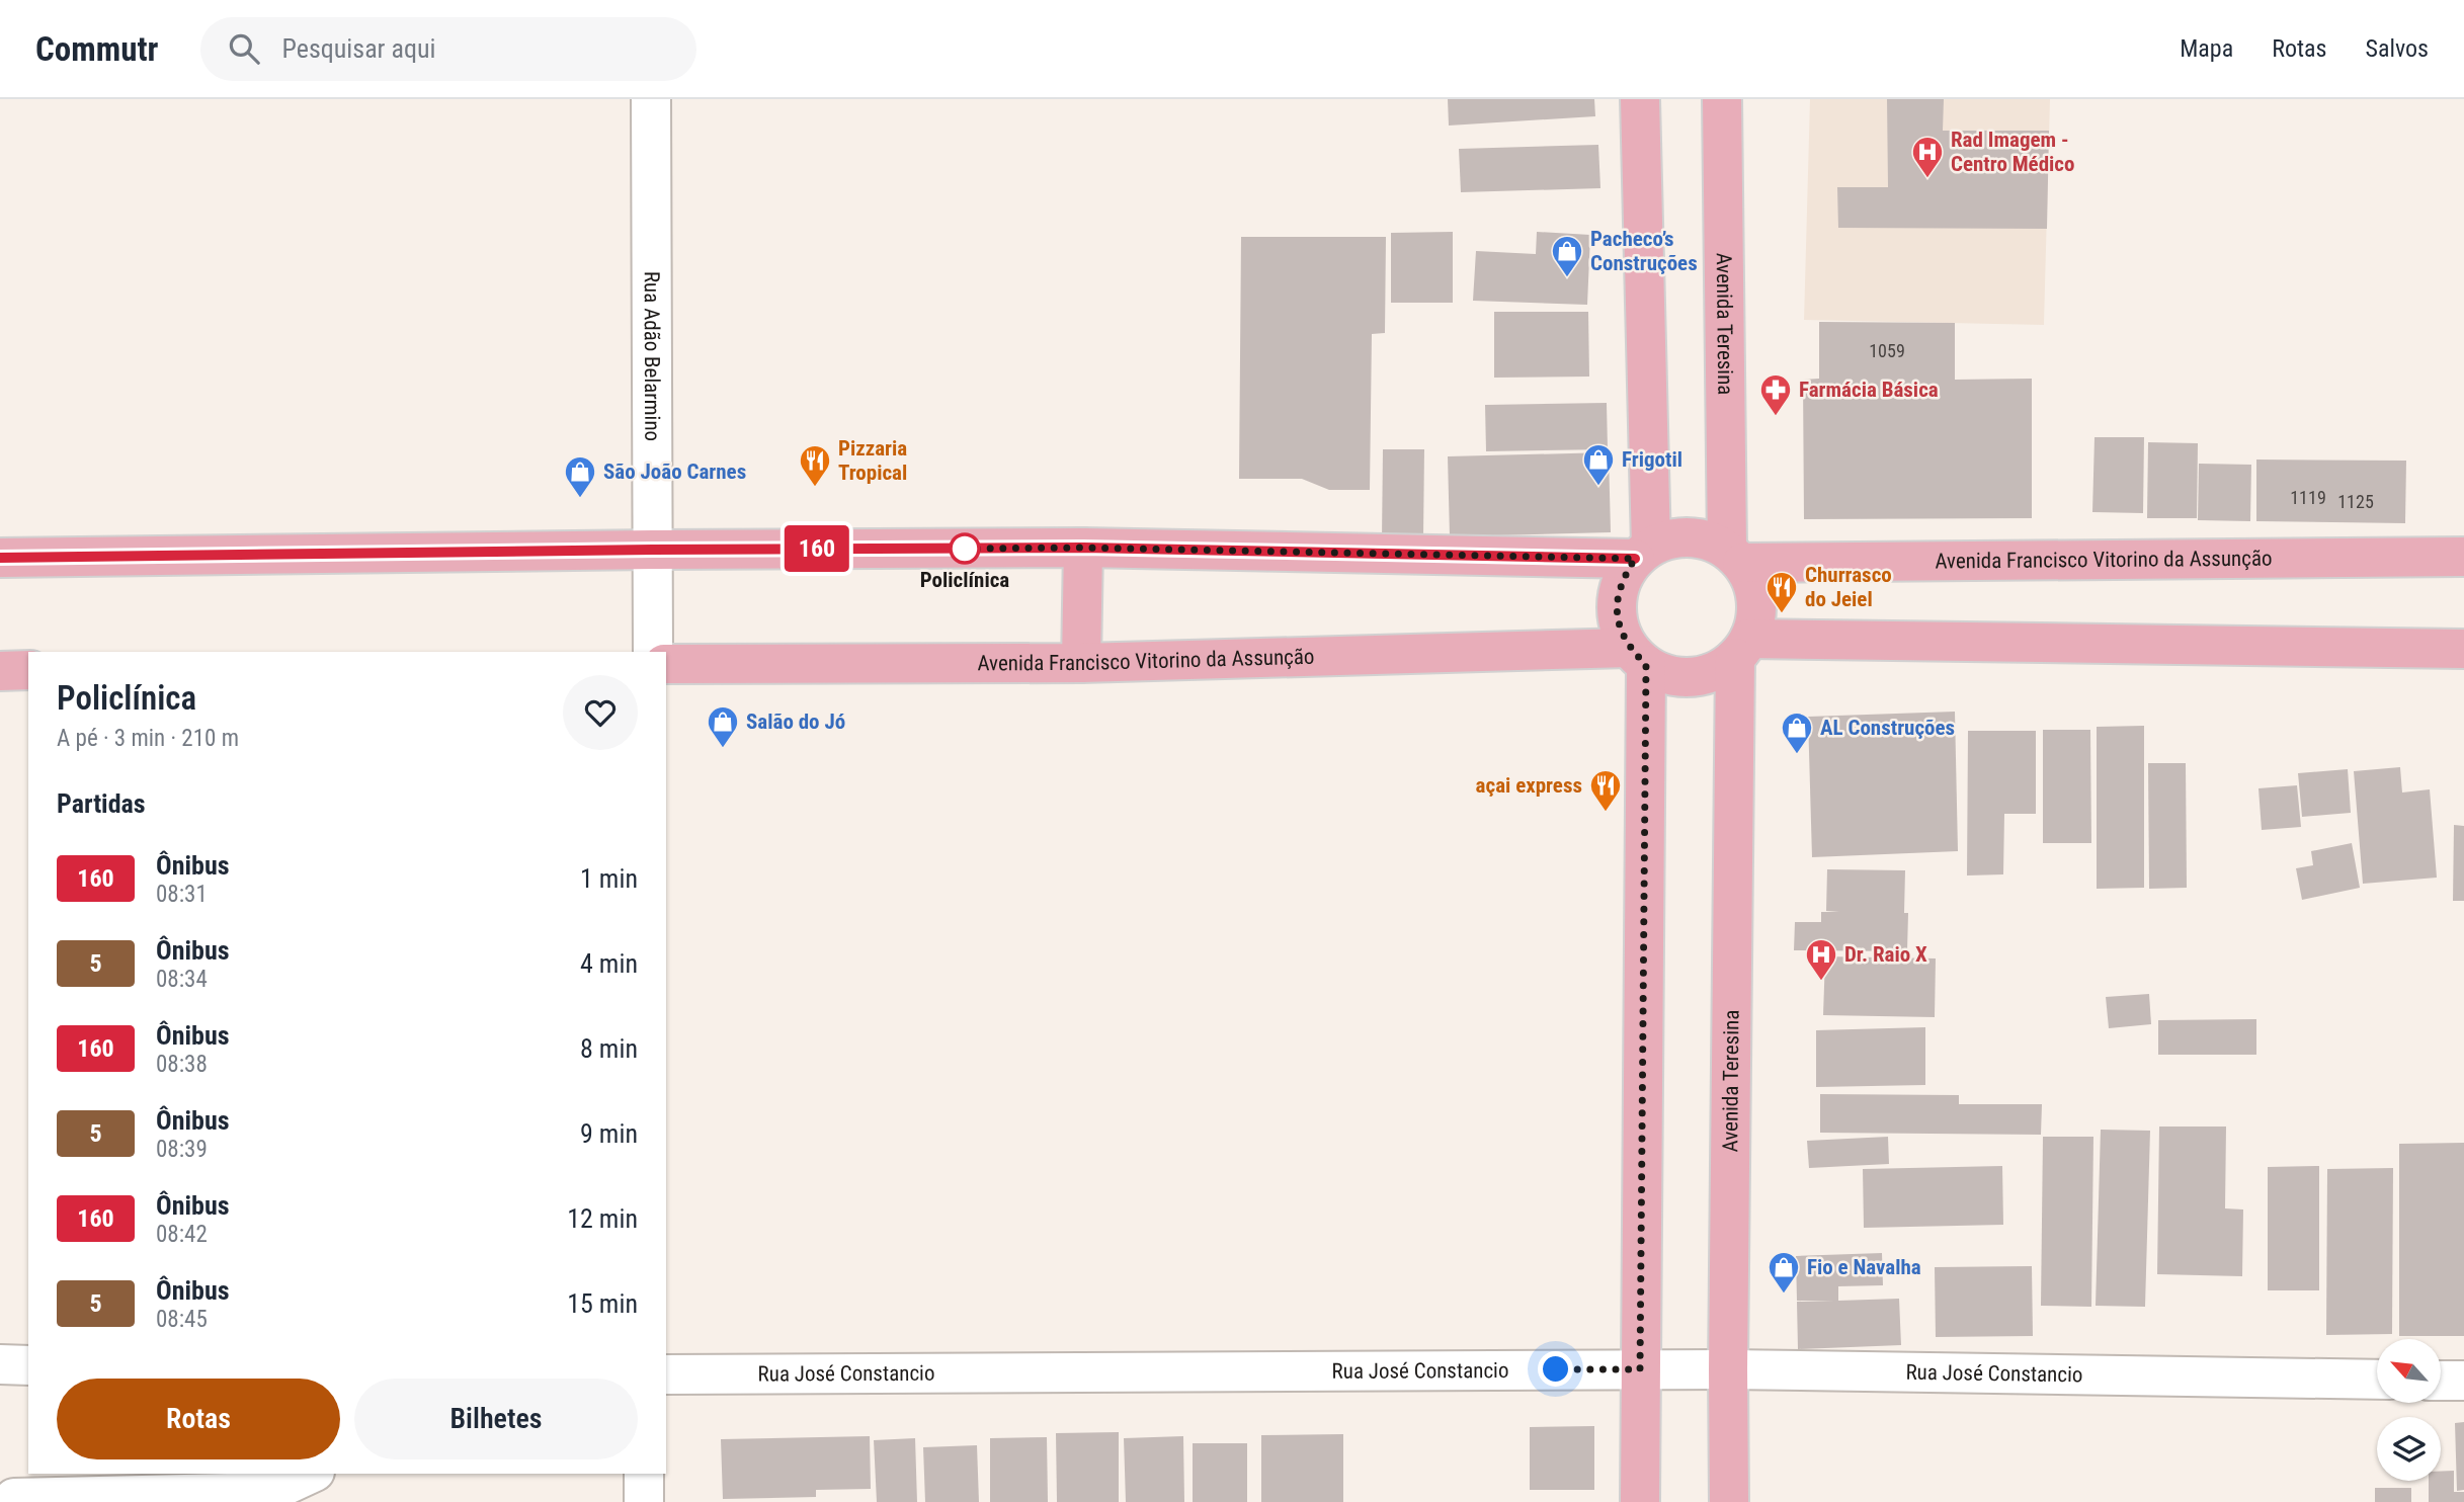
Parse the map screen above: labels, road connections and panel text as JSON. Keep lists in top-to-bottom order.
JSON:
{
  "streets": {
    "main road": ["Avenida Teresina", "Avenida Francisco Vitorino da Assunção"],
    "street": ["Rua Adão Belarmino", "Rua José Constancio"]
  },
  "crossings": [
    ["Avenida Teresina", "Avenida Francisco Vitorino da Assunção"],
    ["Avenida Teresina", "Rua José Constancio"]
  ],
  "places": {
    "hospital": ["Rad Imagem - Centro Médico", "Dr. Raio X"],
    "shop": [
      "Pacheco’s Construções",
      "Frigotil",
      "São João Carnes",
      "Salão do Jó",
      "AL Construções",
      "Fio e Navalha"
    ],
    "pharmacy": ["Farmácia Básica"],
    "restaurant": ["Pizzaria Tropical", "Churrasco do Jeiel", "açai express"],
    "other": ["Policlínica"]
  },
  "lines": ["bus line 160"],
  "house_numbers": ["1059", "1119", "1125"],
  "north": "top left",
  "page": {
    "header": "Commutr",
    "search": "Pesquisar aqui",
    "nav": ["Mapa", "Rotas", "Salvos"],
    "on_map": "160",
    "heading": [
      ["Policlínica", "A pé · 3 min · 210 m"],
      "Partidas"
    ],
    "list": [
      {
        "mark": "160",
        "name": "Ônibus",
        "note": "08:31",
        "value": "1 min"
      },
      {
        "mark": "5",
        "name": "Ônibus",
        "note": "08:34",
        "value": "4 min"
      },
      {
        "mark": "160",
        "name": "Ônibus",
        "note": "08:38",
        "value": "8 min"
      },
      {
        "mark": "5",
        "name": "Ônibus",
        "note": "08:39",
        "value": "9 min"
      },
      {
        "mark": "160",
        "name": "Ônibus",
        "note": "08:42",
        "value": "12 min"
      },
      {
        "mark": "5",
        "name": "Ônibus",
        "note": "08:45",
        "value": "15 min"
      }
    ],
    "buttons": ["Rotas", "Bilhetes"]
  }
}
